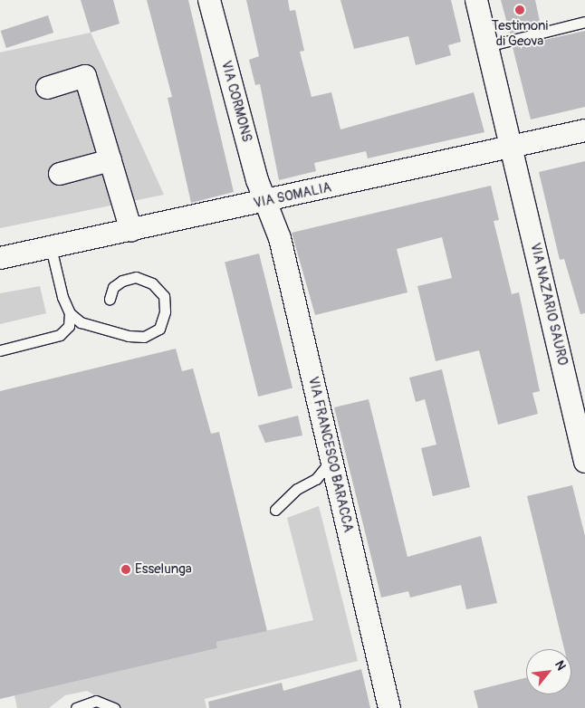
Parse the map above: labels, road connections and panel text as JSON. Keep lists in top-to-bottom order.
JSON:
{
  "streets": {
    "street": [
      "VIA CORMONS",
      "VIA SOMALIA",
      "VIA NAZARIO SAURO",
      "VIA FRANCESCO BARACCA"
    ]
  },
  "crossings": [
    ["VIA CORMONS", "VIA SOMALIA"],
    ["VIA CORMONS", "VIA FRANCESCO BARACCA"],
    ["VIA SOMALIA", "VIA NAZARIO SAURO"],
    ["VIA SOMALIA", "VIA FRANCESCO BARACCA"]
  ],
  "places": ["Testimoni di Geova", "Esselunga"],
  "north": "top right"
}
